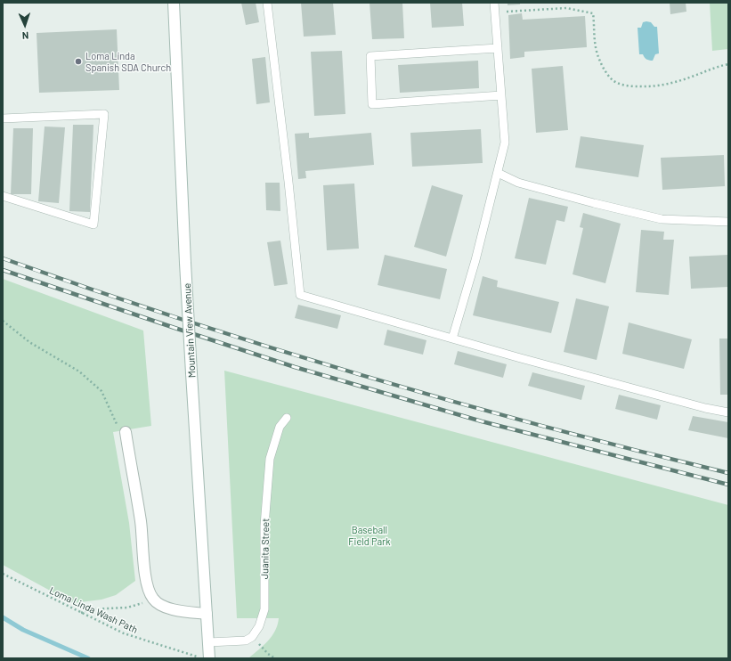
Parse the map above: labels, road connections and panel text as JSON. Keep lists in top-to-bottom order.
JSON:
{
  "streets": {
    "main road": ["Mountain View Avenue"],
    "lane": ["Juanita Street"],
    "path": ["Loma Linda Wash Path"]
  },
  "crossings": [
    ["Mountain View Avenue", "Loma Linda Wash Path"]
  ],
  "parks": ["Baseball Field Park"],
  "places": ["Loma Linda Spanish SDA Church"],
  "north": "bottom"
}
